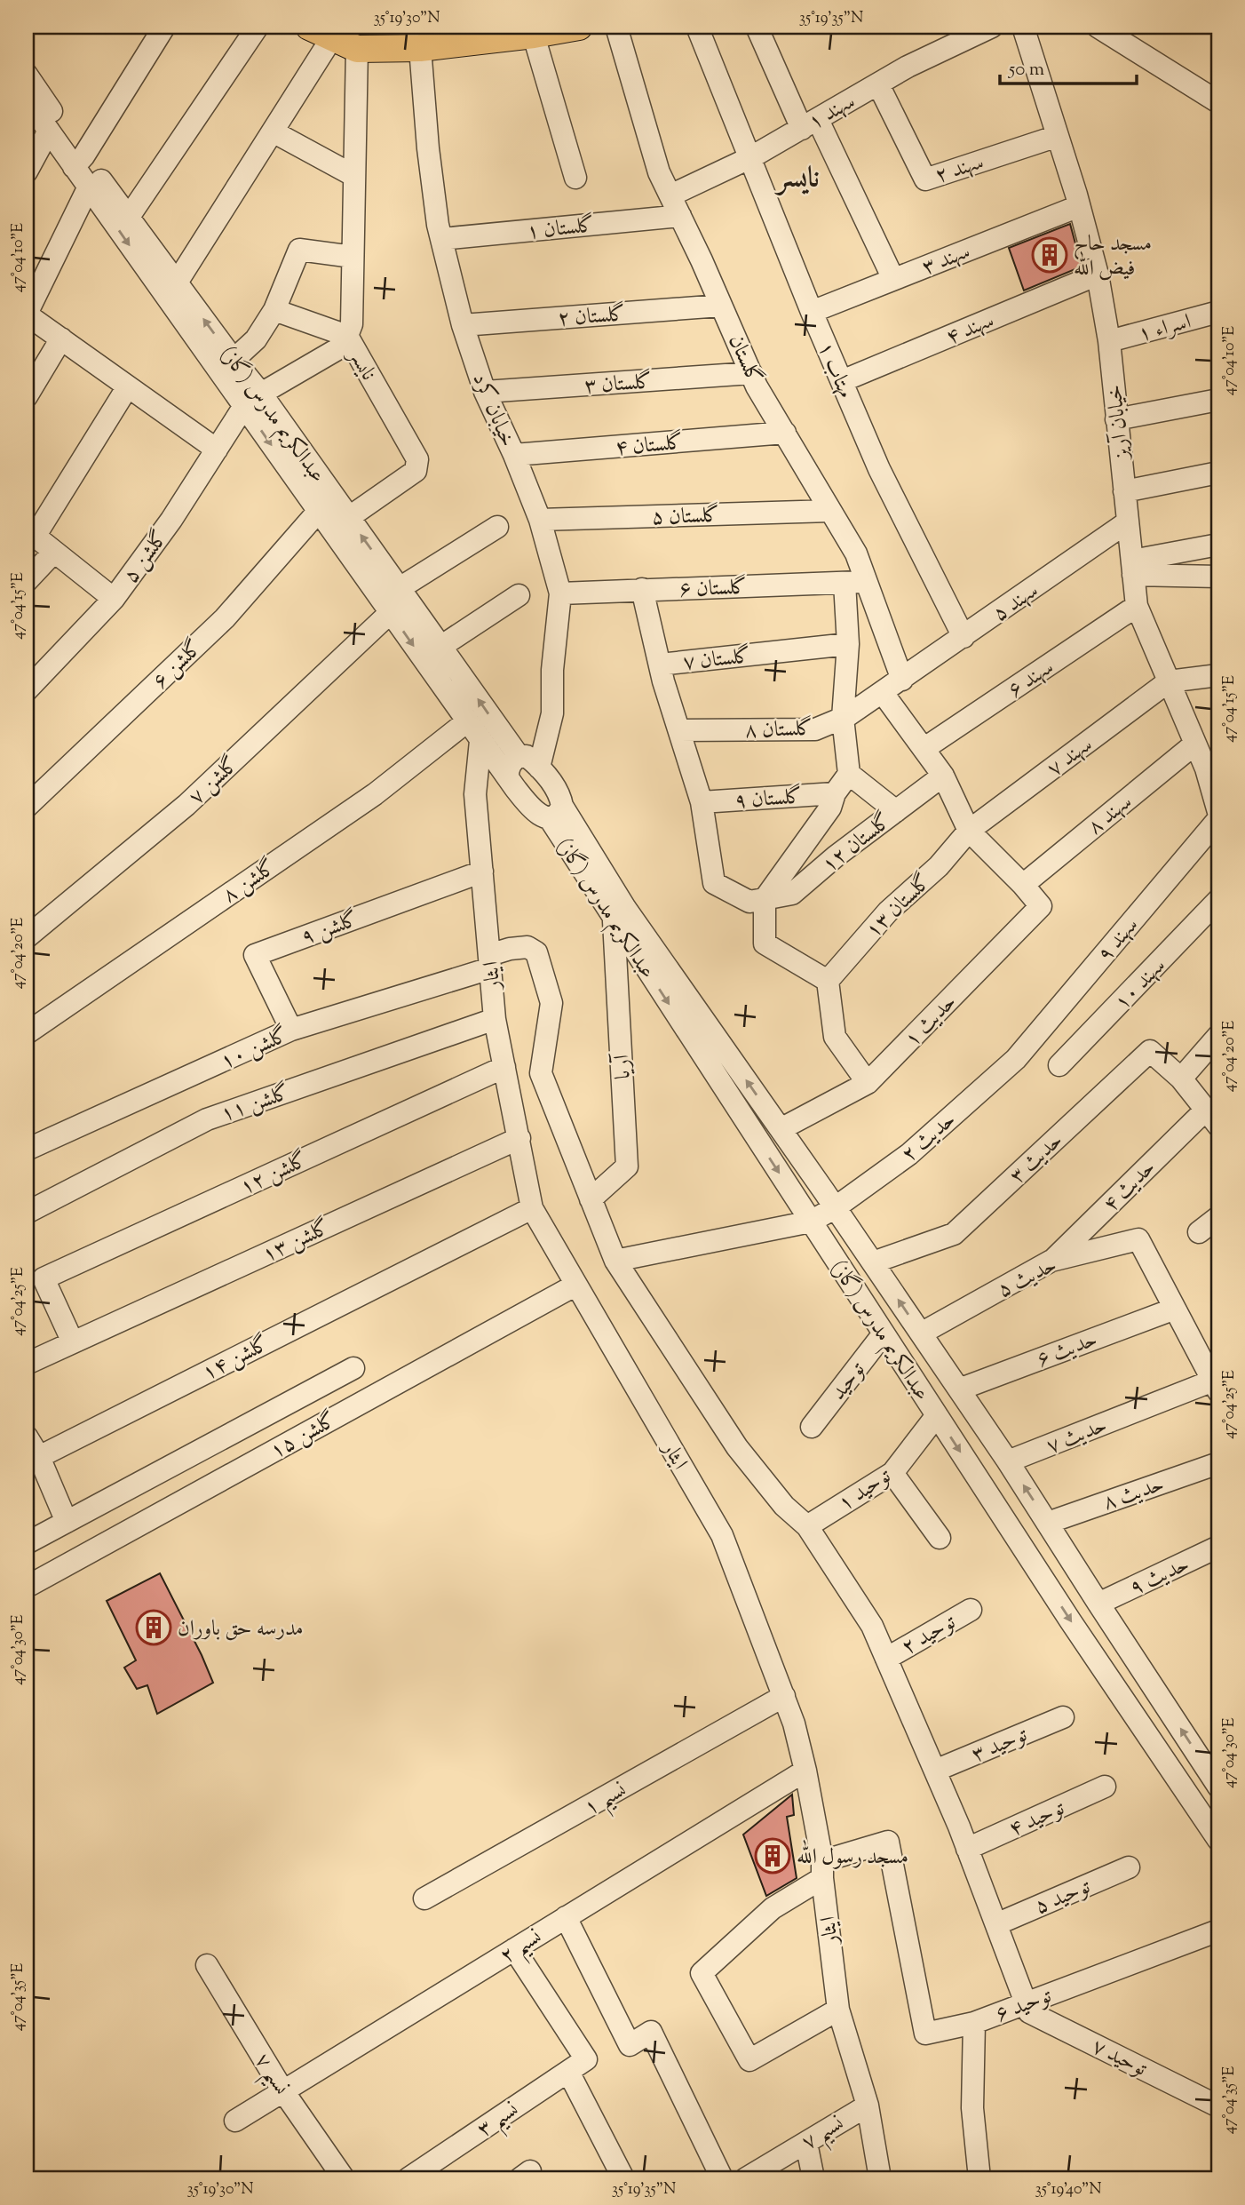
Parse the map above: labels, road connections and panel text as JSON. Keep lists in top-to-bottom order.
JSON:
{
  "streets": {
    "street": [
      "سهند ۱",
      "سهند ۲",
      "گلستان ۱",
      "سهند ۳",
      "گلستان ۲",
      "اسراء ۱",
      "سهند ۴",
      "گلستان",
      "نایسر",
      "مهتاب ۱",
      "گلستان ۳",
      "خیابان کرد",
      "عبدالکریم مدرس (گاز)",
      "خیابان آریز",
      "گلستان ۴",
      "گلستان ۵",
      "گلشن ۵",
      "گلستان ۶",
      "سهند ۵",
      "گلستان ۷",
      "گلشن ۶",
      "سهند ۶",
      "گلستان ۸",
      "سهند ۷",
      "گلشن ۷",
      "گلستان ۹",
      "سهند ۸",
      "گلستان ۱۲",
      "گلشن ۸",
      "گلستان ۱۳",
      "گلشن ۹",
      "سهند ۹",
      "ایثار",
      "سهند ۱۰",
      "حدیث ۱",
      "گلشن ۱۰",
      "آریا",
      "گلشن ۱۱",
      "حدیث ۲",
      "حدیث ۳",
      "گلشن ۱۲",
      "حدیث ۴",
      "گلشن ۱۳",
      "حدیث ۵",
      "حدیث ۶",
      "گلشن ۱۴",
      "توحید",
      "گلشن ۱۵",
      "حدیث ۷",
      "توحید ۱",
      "حدیث ۸",
      "حدیث ۹",
      "توحید ۲",
      "توحید ۳",
      "نسیم ۱",
      "توحید ۴",
      "توحید ۵",
      "نسیم ۲",
      "توحید ۶",
      "توحید ۷",
      "نسیم ۷",
      "نسیم ۳"
    ]
  },
  "crossings": [
    ["سهند ۱", "سهند ۲"],
    ["سهند ۱", "گلستان"],
    ["سهند ۱", "مهتاب ۱"],
    ["سهند ۲", "خیابان آریز"],
    ["گلستان ۱", "گلستان"],
    ["گلستان ۱", "خیابان کرد"],
    ["سهند ۳", "مهتاب ۱"],
    ["سهند ۳", "خیابان آریز"],
    ["گلستان ۲", "گلستان"],
    ["گلستان ۲", "خیابان کرد"],
    ["اسراء ۱", "خیابان آریز"],
    ["سهند ۴", "مهتاب ۱"],
    ["سهند ۴", "خیابان آریز"],
    ["گلستان", "گلستان ۳"],
    ["گلستان", "گلستان ۴"],
    ["گلستان", "گلستان ۵"],
    ["گلستان", "گلستان ۶"],
    ["گلستان", "سهند ۵"],
    ["گلستان", "گلستان ۸"],
    ["نایسر", "عبدالکریم مدرس (گاز)"],
    ["مهتاب ۱", "سهند ۵"],
    ["گلستان ۳", "خیابان کرد"],
    ["خیابان کرد", "گلستان ۴"],
    ["خیابان کرد", "گلستان ۵"],
    ["خیابان کرد", "گلستان ۶"],
    ["عبدالکریم مدرس (گاز)", "گلشن ۵"],
    ["عبدالکریم مدرس (گاز)", "گلشن ۶"],
    ["عبدالکریم مدرس (گاز)", "گلشن ۷"],
    ["عبدالکریم مدرس (گاز)", "گلشن ۸"],
    ["عبدالکریم مدرس (گاز)", "ایثار"],
    ["عبدالکریم مدرس (گاز)", "حدیث ۱"],
    ["عبدالکریم مدرس (گاز)", "آریا"],
    ["عبدالکریم مدرس (گاز)", "حدیث ۲"],
    ["عبدالکریم مدرس (گاز)", "حدیث ۳"],
    ["عبدالکریم مدرس (گاز)", "حدیث ۵"],
    ["عبدالکریم مدرس (گاز)", "حدیث ۶"],
    ["عبدالکریم مدرس (گاز)", "توحید"],
    ["عبدالکریم مدرس (گاز)", "حدیث ۷"],
    ["عبدالکریم مدرس (گاز)", "توحید ۱"],
    ["عبدالکریم مدرس (گاز)", "حدیث ۸"],
    ["عبدالکریم مدرس (گاز)", "حدیث ۹"],
    ["خیابان آریز", "سهند ۵"],
    ["خیابان آریز", "سهند ۶"],
    ["خیابان آریز", "سهند ۷"],
    ["خیابان آریز", "سهند ۸"],
    ["خیابان آریز", "سهند ۹"],
    ["سهند ۵", "گلستان ۸"],
    ["سهند ۷", "گلستان ۱۳"],
    ["سهند ۸", "حدیث ۱"],
    ["گلشن ۹", "ایثار"],
    ["گلشن ۹", "گلشن ۱۰"],
    ["سهند ۹", "حدیث ۲"],
    ["ایثار", "گلشن ۱۰"],
    ["ایثار", "گلشن ۱۱"],
    ["ایثار", "گلشن ۱۲"],
    ["ایثار", "گلشن ۱۳"],
    ["ایثار", "گلشن ۱۴"],
    ["ایثار", "گلشن ۱۵"],
    ["ایثار", "نسیم ۱"],
    ["ایثار", "نسیم ۲"],
    ["ایثار", "نسیم ۷"],
    ["گلشن ۱۰", "آریا"],
    ["گلشن ۱۰", "حدیث ۲"],
    ["گلشن ۱۰", "توحید ۱"],
    ["گلشن ۱۰", "توحید ۲"],
    ["گلشن ۱۰", "توحید ۳"],
    ["گلشن ۱۰", "توحید ۴"],
    ["گلشن ۱۰", "توحید ۵"],
    ["گلشن ۱۰", "توحید ۶"],
    ["گلشن ۱۰", "توحید ۷"],
    ["گلشن ۱۲", "گلشن ۱۳"],
    ["حدیث ۴", "حدیث ۵"],
    ["حدیث ۵", "حدیث ۶"],
    ["نسیم ۲", "نسیم ۷"],
    ["توحید ۶", "توحید ۷"]
  ],
  "districts": ["نایسر"],
  "places": {
    "building": ["مسجد حاج فیض الله", "مدرسه حق باوران", "مسجد رسول الله"]
  },
  "scale_bar": "50 m",
  "coordinates": [
    "35°19'30\"N",
    "35°19'35\"N",
    "47°04'10\"E",
    "47°04'15\"E",
    "47°04'20\"E",
    "47°04'25\"E",
    "47°04'30\"E",
    "47°04'35\"E",
    "35°19'40\"N"
  ]
}
